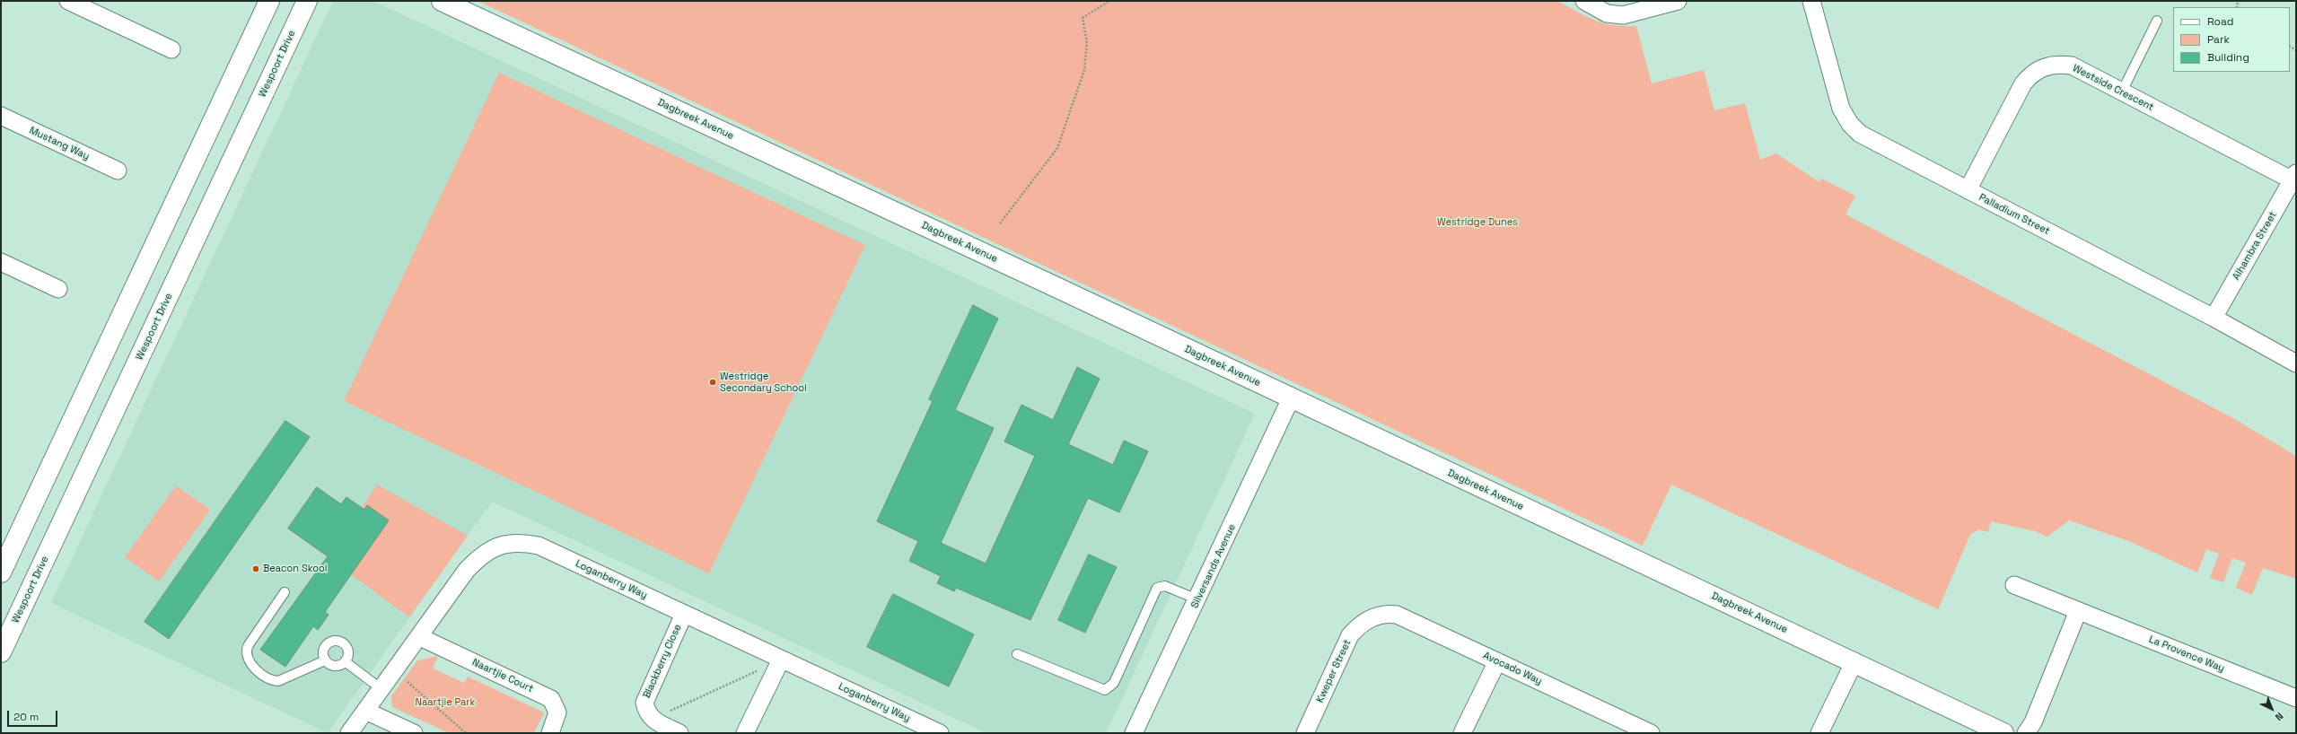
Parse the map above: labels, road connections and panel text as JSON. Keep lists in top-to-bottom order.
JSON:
{
  "streets": {
    "street": [
      "Wespoort Drive",
      "Westside Crescent",
      "Dagbreek Avenue",
      "Mustang Way",
      "Palladium Street",
      "Alhambra Street",
      "Silversands Avenue",
      "Loganberry Way",
      "La Provence Way",
      "Blackberry Close",
      "Avocado Way",
      "Kweper Street",
      "Naartjie Court"
    ]
  },
  "crossings": [
    ["Westside Crescent", "Palladium Street"],
    ["Westside Crescent", "Alhambra Street"],
    ["Dagbreek Avenue", "Silversands Avenue"],
    ["Palladium Street", "Alhambra Street"],
    ["Loganberry Way", "Blackberry Close"],
    ["Loganberry Way", "Naartjie Court"],
    ["Avocado Way", "Kweper Street"]
  ],
  "parks": ["Westridge Dunes", "Naartjie Park"],
  "places": ["Westridge Secondary School", "Beacon Skool"],
  "legend": ["Road", "Park", "Building"],
  "scale_bar": "20 m",
  "north": "bottom right"
}
